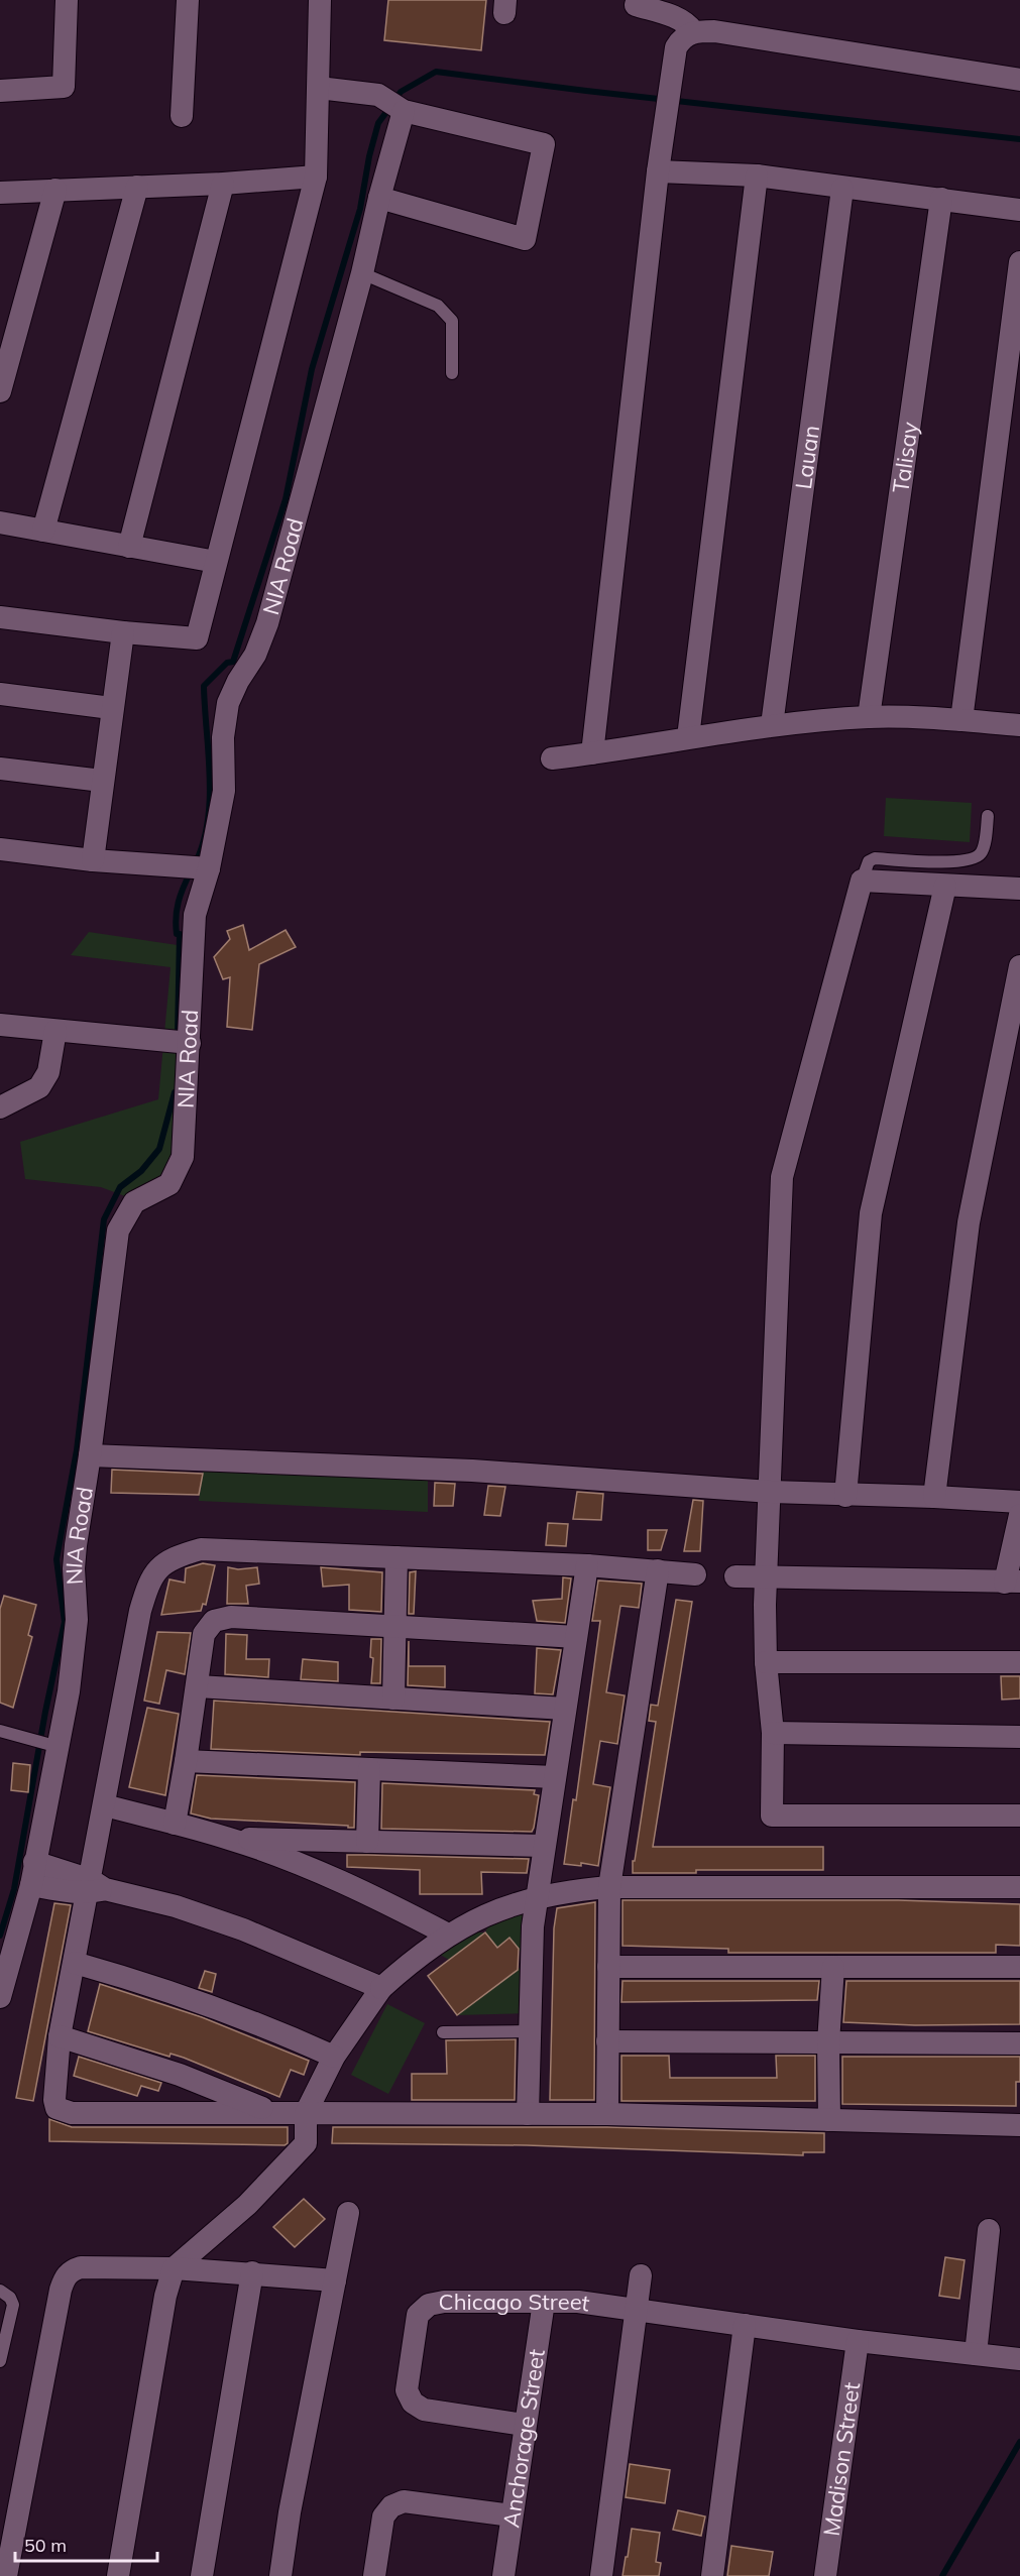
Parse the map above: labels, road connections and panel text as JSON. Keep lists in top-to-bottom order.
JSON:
{
  "streets": {
    "street": [
      "Lauan",
      "Talisay",
      "NIA Road",
      "Chicago Street",
      "Anchorage Street",
      "Madison Street"
    ]
  },
  "crossings": [
    ["Chicago Street", "Anchorage Street"],
    ["Chicago Street", "Madison Street"]
  ],
  "scale_bar": "50 m"
}
